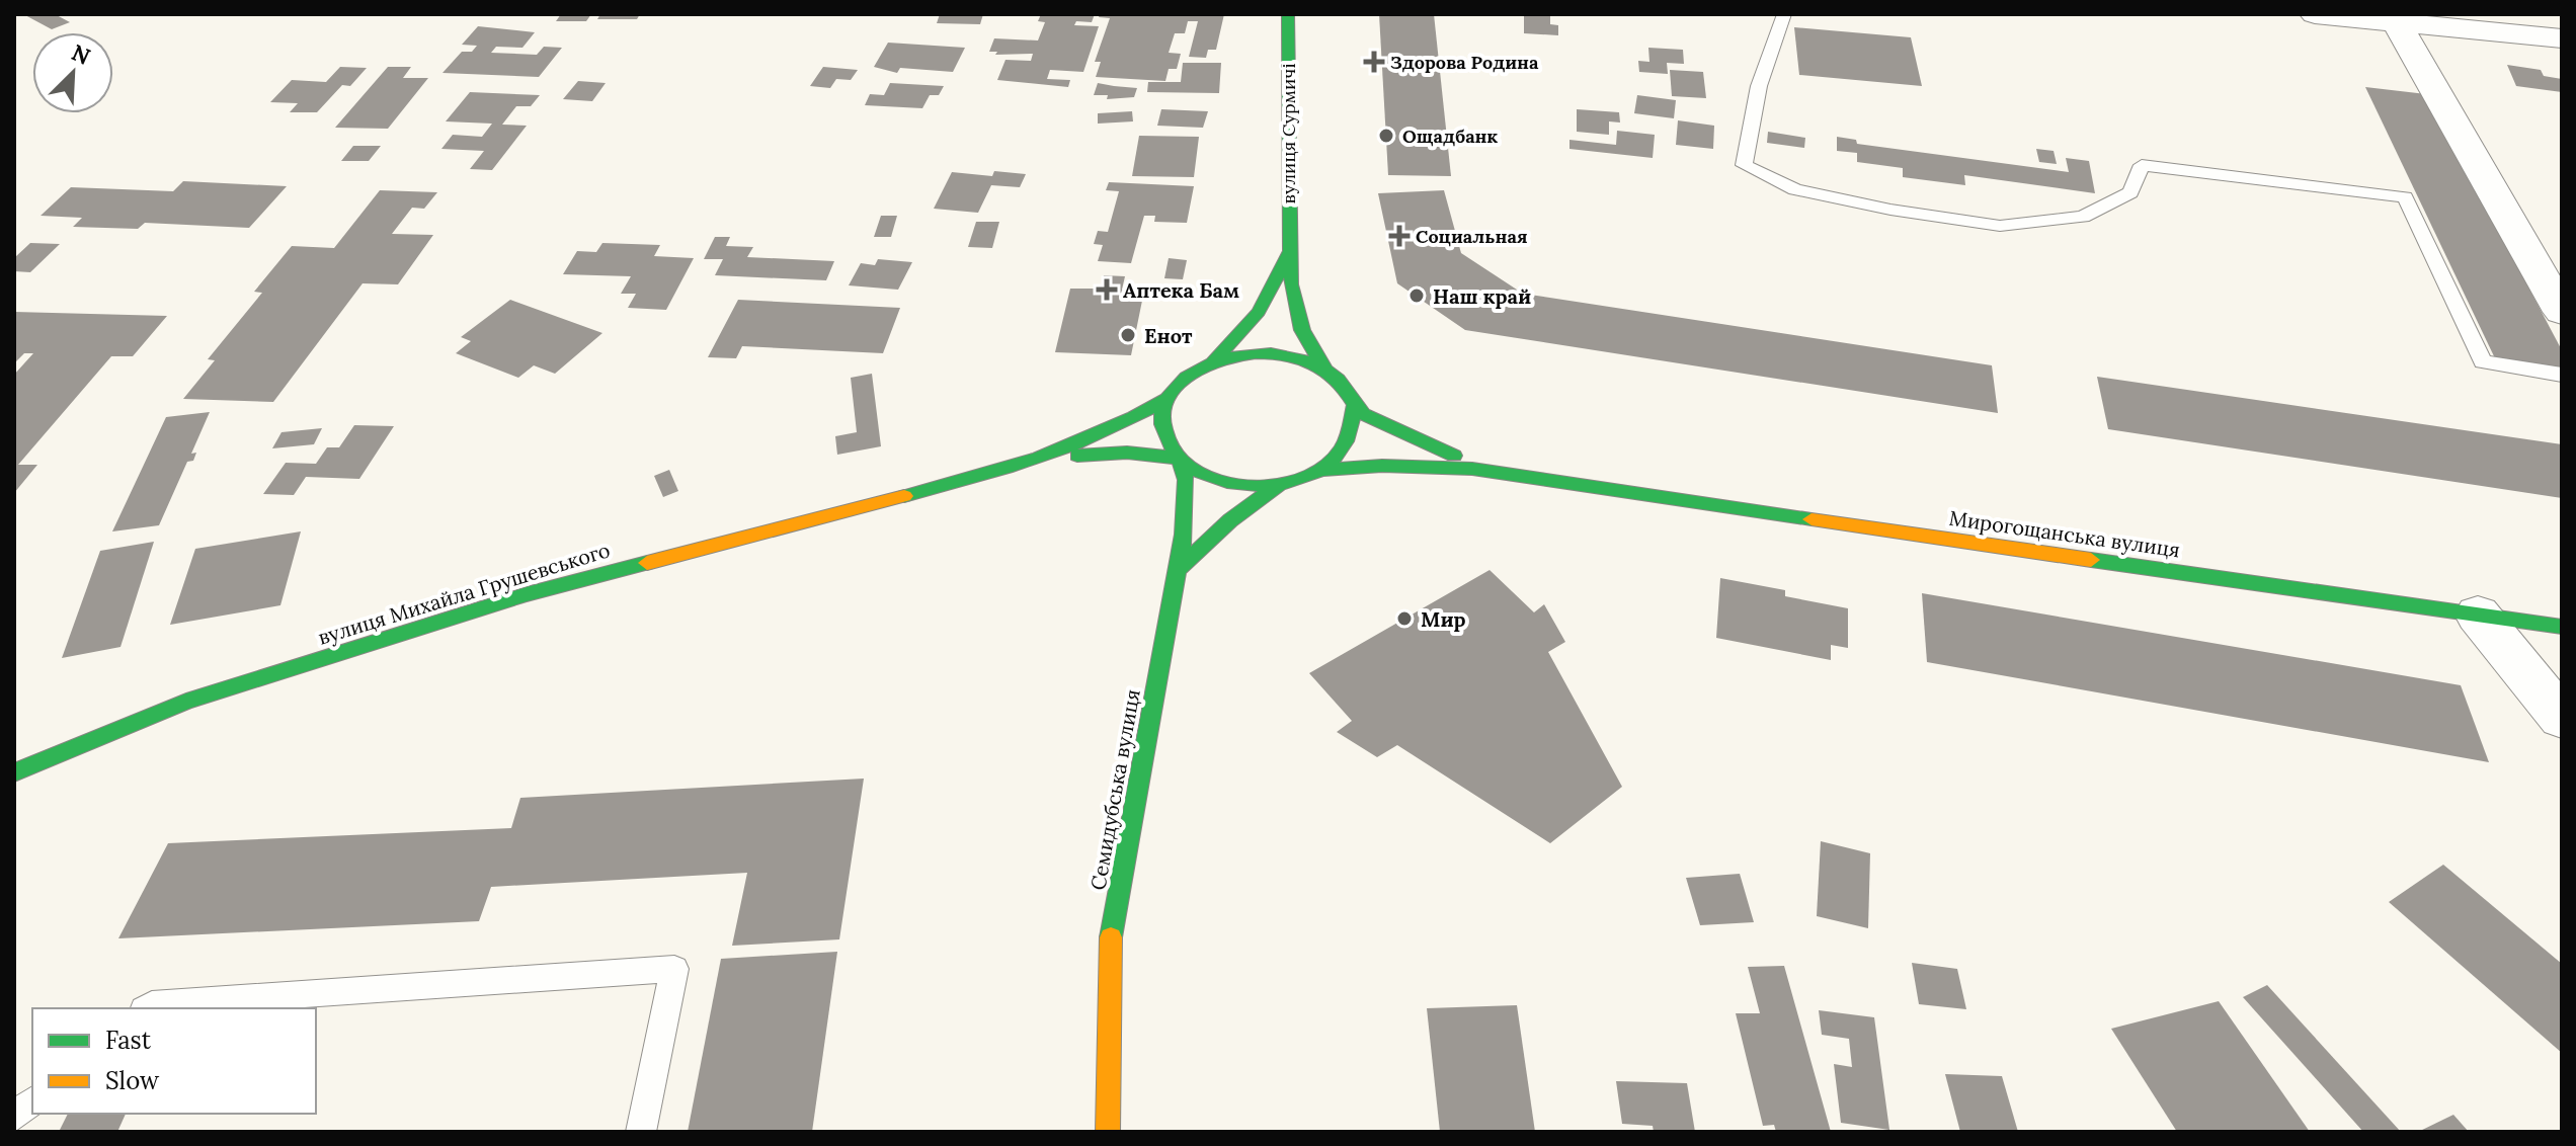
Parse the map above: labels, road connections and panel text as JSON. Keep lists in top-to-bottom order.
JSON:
{
  "streets": {
    "main road": [
      "вулиця Сурмичі",
      "Мирогощанська вулиця",
      "вулиця Михайла Грушевського",
      "Семидубська вулиця"
    ]
  },
  "crossings": [
    ["вулиця Михайла Грушевського", "Семидубська вулиця"]
  ],
  "places": {
    "health": ["Здорова Родина", "Социальная", "Аптека Бам"],
    "other": [
      "Ощадбанк",
      "Наш край",
      "Енот",
      "Мир"
    ]
  },
  "legend": ["Fast", "Slow"],
  "north": "top right"
}
